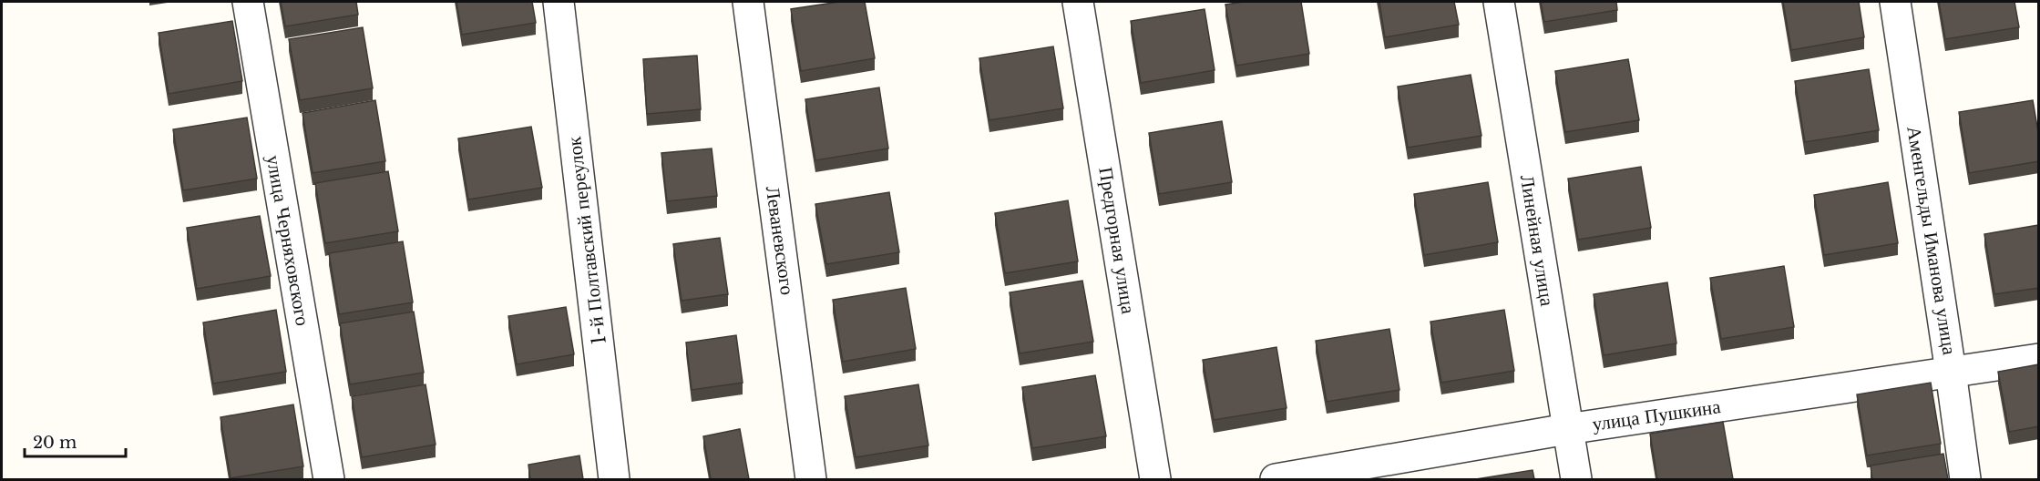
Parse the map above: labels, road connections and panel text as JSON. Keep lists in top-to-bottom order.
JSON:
{
  "streets": {
    "street": [
      "улица Черняховского",
      "1-й Полтавский переулок",
      "Леваневского",
      "Предгорная улица",
      "Линейная улица",
      "Аменгельды Иманова улица",
      "улица Пушкина"
    ]
  },
  "crossings": [
    ["Линейная улица", "улица Пушкина"],
    ["Аменгельды Иманова улица", "улица Пушкина"]
  ],
  "scale_bar": "20 m"
}
